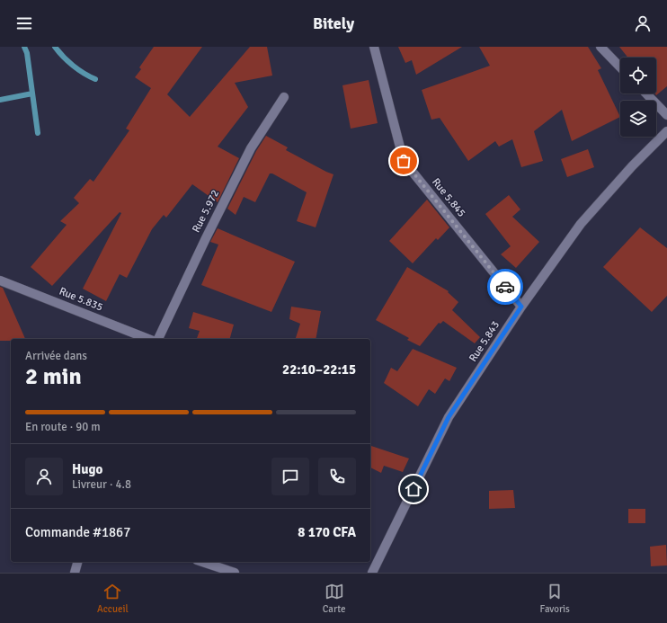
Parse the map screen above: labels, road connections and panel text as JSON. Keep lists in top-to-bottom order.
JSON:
{
  "streets": {
    "street": [
      "Rue 5.845",
      "Rue 5.972",
      "Rue 5.835",
      "Rue 5.843"
    ]
  },
  "crossings": [
    ["Rue 5.845", "Rue 5.843"]
  ],
  "page": {
    "header": "Bitely",
    "heading": ["2 min", "Arrivée dans", "22:10–22:15"],
    "panel": [
      "Hugo",
      "Livreur · 4.8",
      "Commande #1867",
      "8 170 CFA"
    ],
    "bar": "En route · 90 m",
    "tabs": ["Accueil", "Carte", "Favoris"]
  }
}
